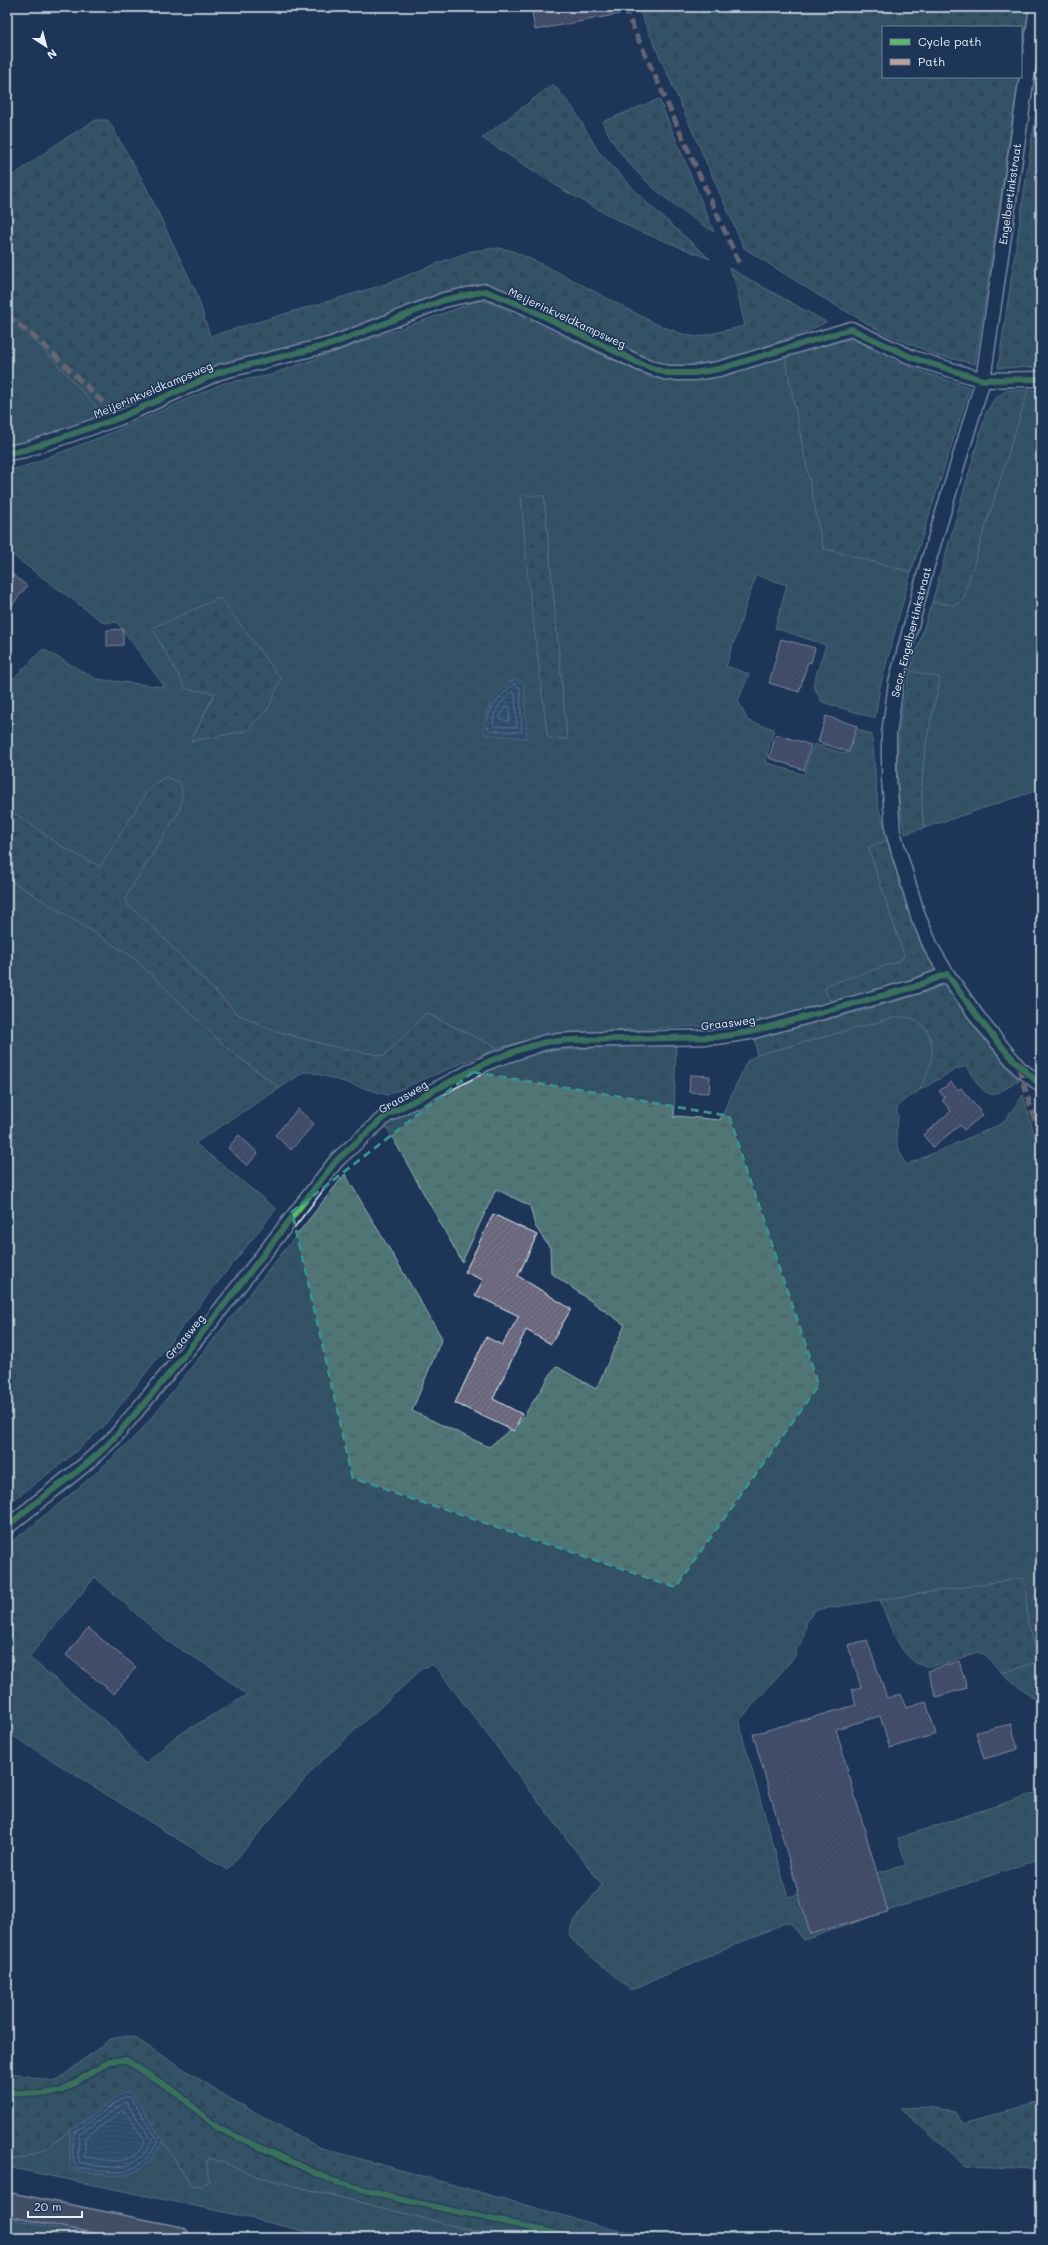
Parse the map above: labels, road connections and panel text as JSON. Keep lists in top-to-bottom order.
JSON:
{
  "streets": {
    "street": [
      "Engelbertinkstraat",
      "Meijerinkveldkampsweg",
      "Secr. Engelbertinkstraat",
      "Graasweg"
    ]
  },
  "crossings": [
    ["Engelbertinkstraat", "Meijerinkveldkampsweg"],
    ["Engelbertinkstraat", "Secr. Engelbertinkstraat"],
    ["Meijerinkveldkampsweg", "Secr. Engelbertinkstraat"],
    ["Secr. Engelbertinkstraat", "Graasweg"]
  ],
  "legend": ["Cycle path", "Path"],
  "scale_bar": "20 m",
  "north": "bottom right"
}
